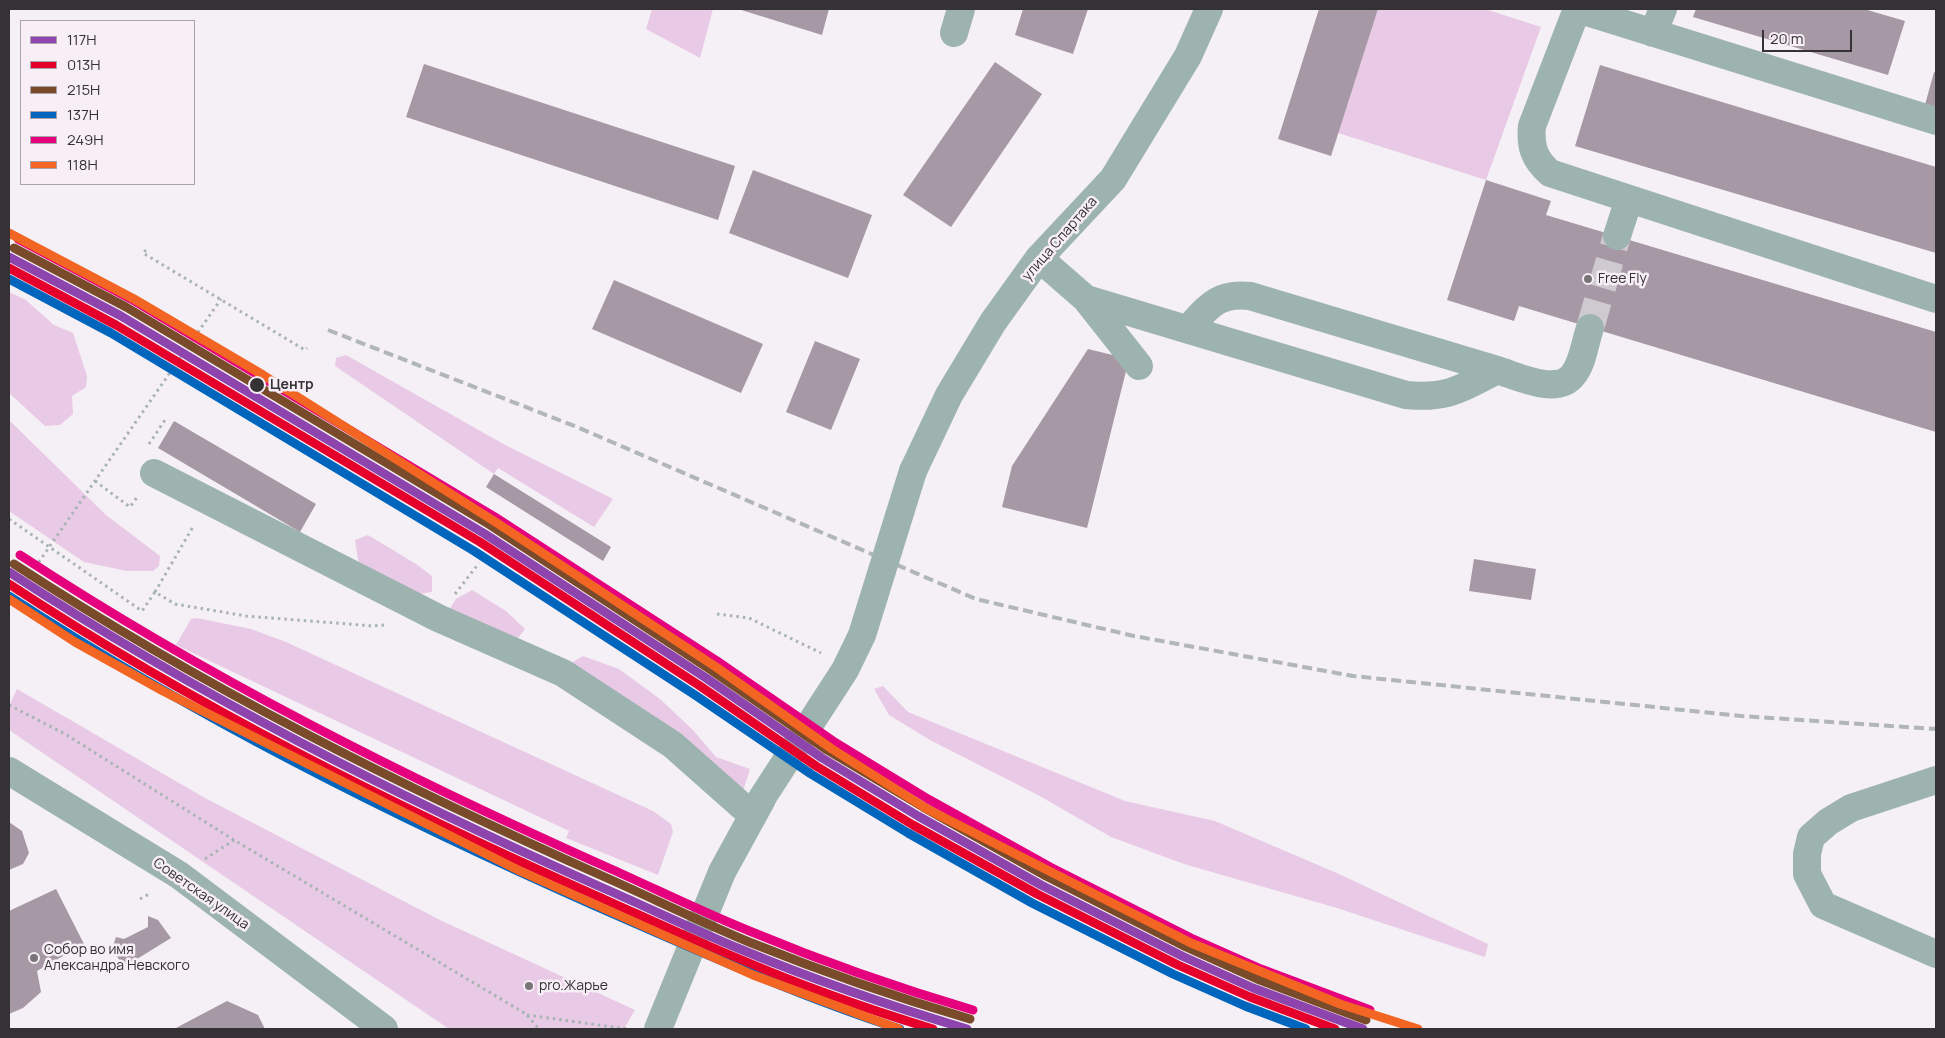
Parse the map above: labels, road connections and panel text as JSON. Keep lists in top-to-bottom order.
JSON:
{
  "streets": {
    "street": ["улица Спартака", "Советская улица"]
  },
  "places": [
    "Free Fly",
    "Центр",
    "Собор во имя Александра Невского",
    "pro.Жарье"
  ],
  "lines": [
    "transit line 118Н",
    "transit line 249Н",
    "transit line 215Н",
    "transit line 117Н",
    "transit line 013Н",
    "transit line 137Н"
  ],
  "legend": [
    "117Н",
    "013Н",
    "215Н",
    "137Н",
    "249Н",
    "118Н"
  ],
  "scale_bar": "20 m"
}
